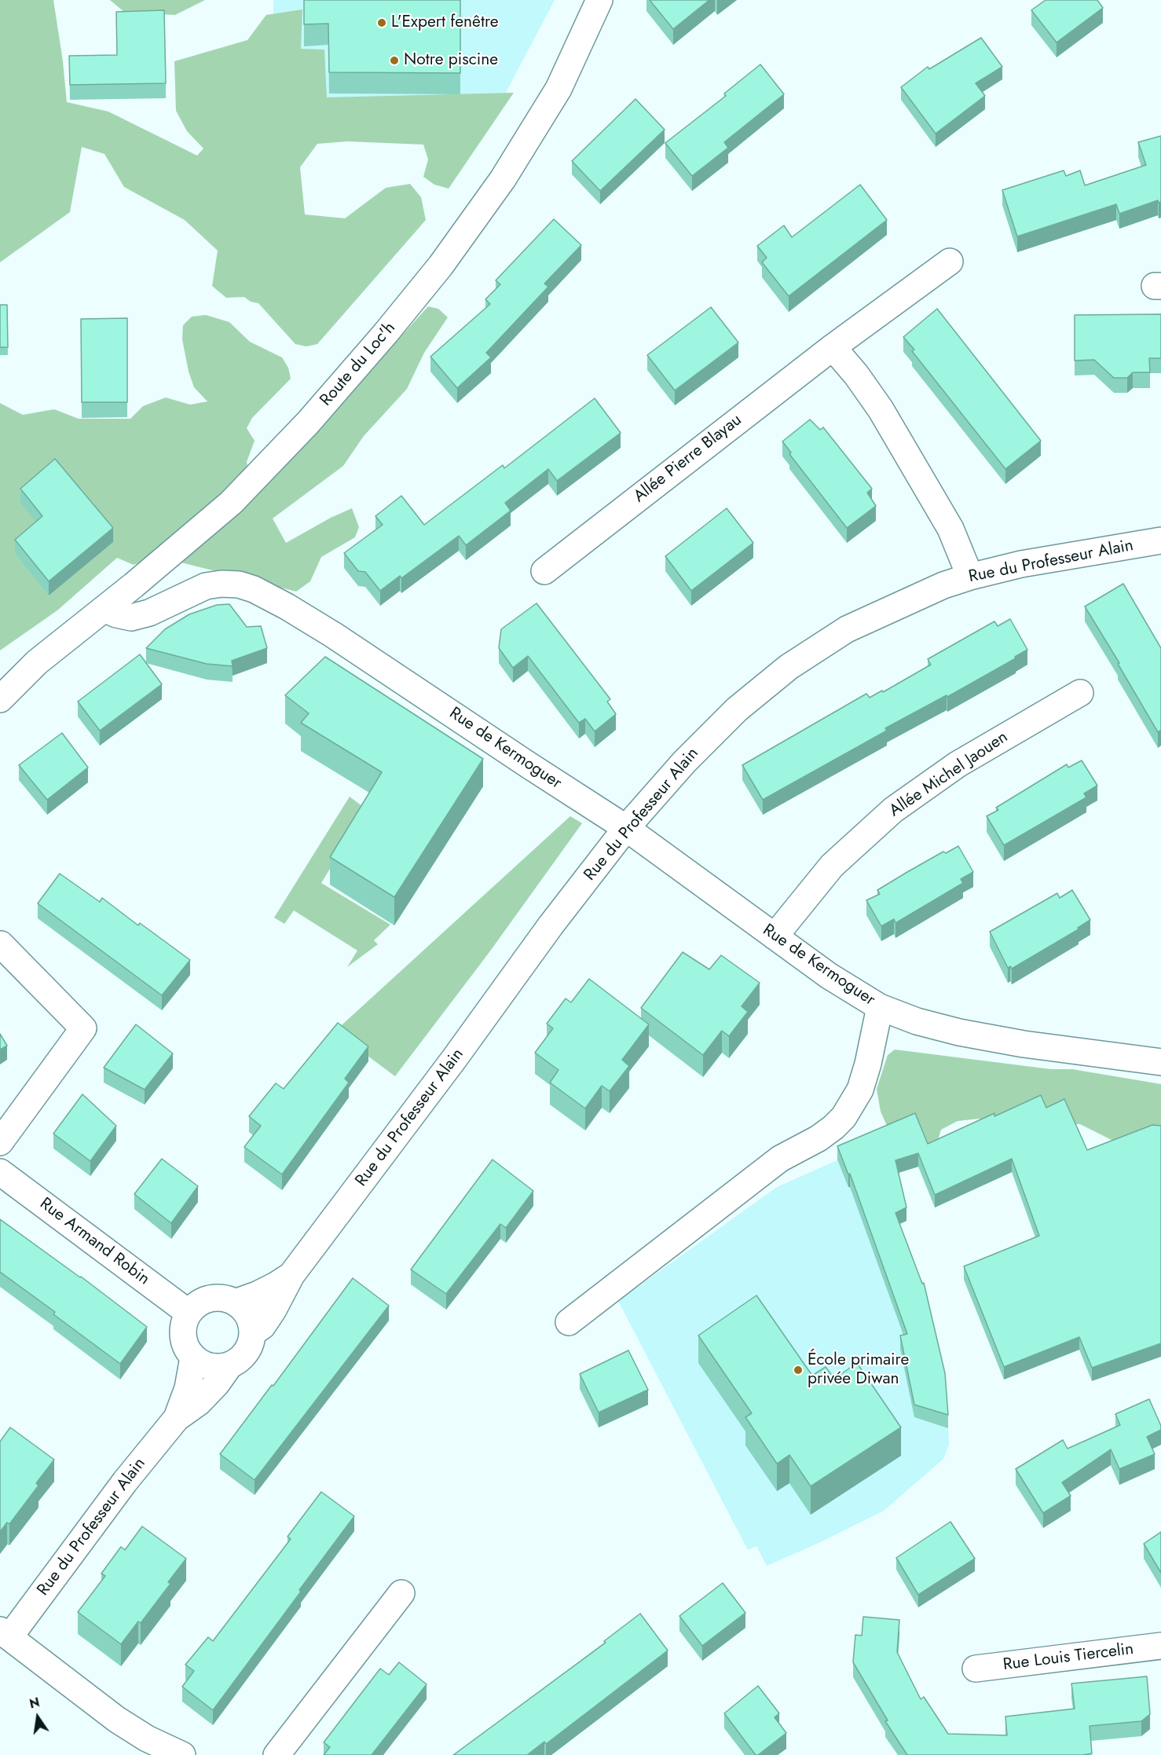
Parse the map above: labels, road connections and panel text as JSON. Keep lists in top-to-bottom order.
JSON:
{
  "streets": {
    "street": [
      "Route du Loc'h",
      "Allée Pierre Blayau",
      "Rue du Professeur Alain",
      "Rue de Kermoguer",
      "Allée Michel Jaouen",
      "Rue Armand Robin",
      "Rue Louis Tiercelin"
    ]
  },
  "crossings": [
    ["Route du Loc'h", "Rue de Kermoguer"],
    ["Rue du Professeur Alain", "Rue de Kermoguer"],
    ["Rue du Professeur Alain", "Rue Armand Robin"],
    ["Rue de Kermoguer", "Allée Michel Jaouen"]
  ],
  "places": ["L'Expert fenêtre", "Notre piscine", "École primaire privée Diwan"],
  "north": "top"
}
